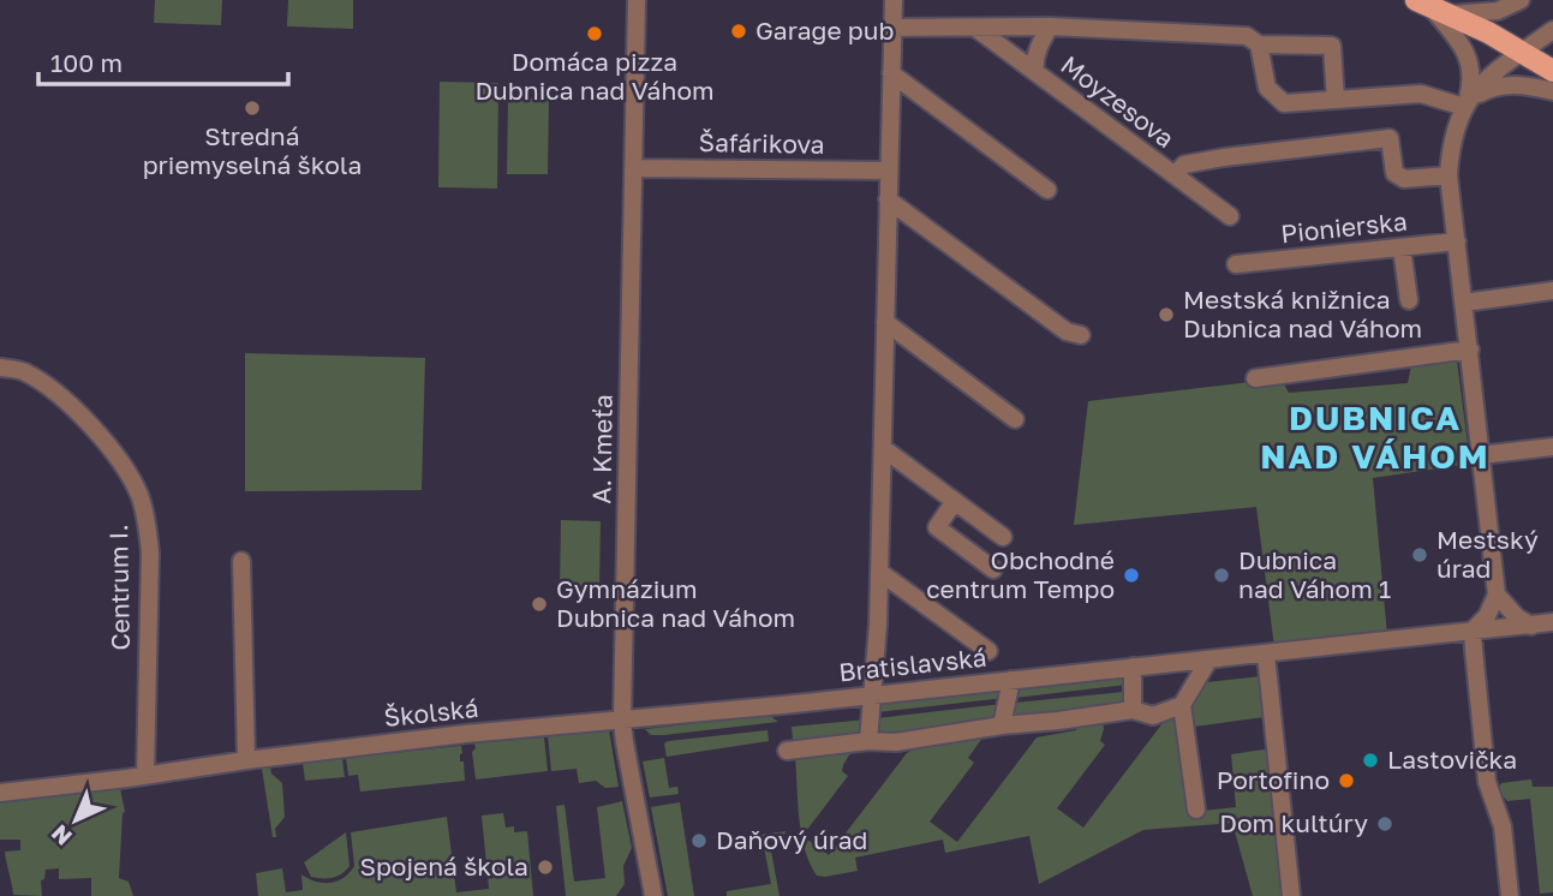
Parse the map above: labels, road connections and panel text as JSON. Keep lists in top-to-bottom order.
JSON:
{
  "streets": {
    "street": [
      "Moyzesova",
      "Šafárikova",
      "Pionierska",
      "A. Kmeťa",
      "Centrum I.",
      "Bratislavská",
      "Školská"
    ]
  },
  "crossings": [
    ["Šafárikova", "A. Kmeťa"],
    ["A. Kmeťa", "Bratislavská"],
    ["A. Kmeťa", "Školská"],
    ["Centrum I.", "Školská"],
    ["Bratislavská", "Školská"]
  ],
  "districts": ["DUBNICA NAD VÁHOM"],
  "places": [
    "Garage pub",
    "Domáca pizza Dubnica nad Váhom",
    "Stredná priemyselná škola",
    "Mestská knižnica Dubnica nad Váhom",
    "Mestský úrad",
    "Obchodné centrum Tempo",
    "Dubnica nad Váhom 1",
    "Gymnázium Dubnica nad Váhom",
    "Lastovička",
    "Portofino",
    "Dom kultúry",
    "Daňový úrad",
    "Spojená škola"
  ],
  "scale_bar": "100 m",
  "north": "bottom left"
}
